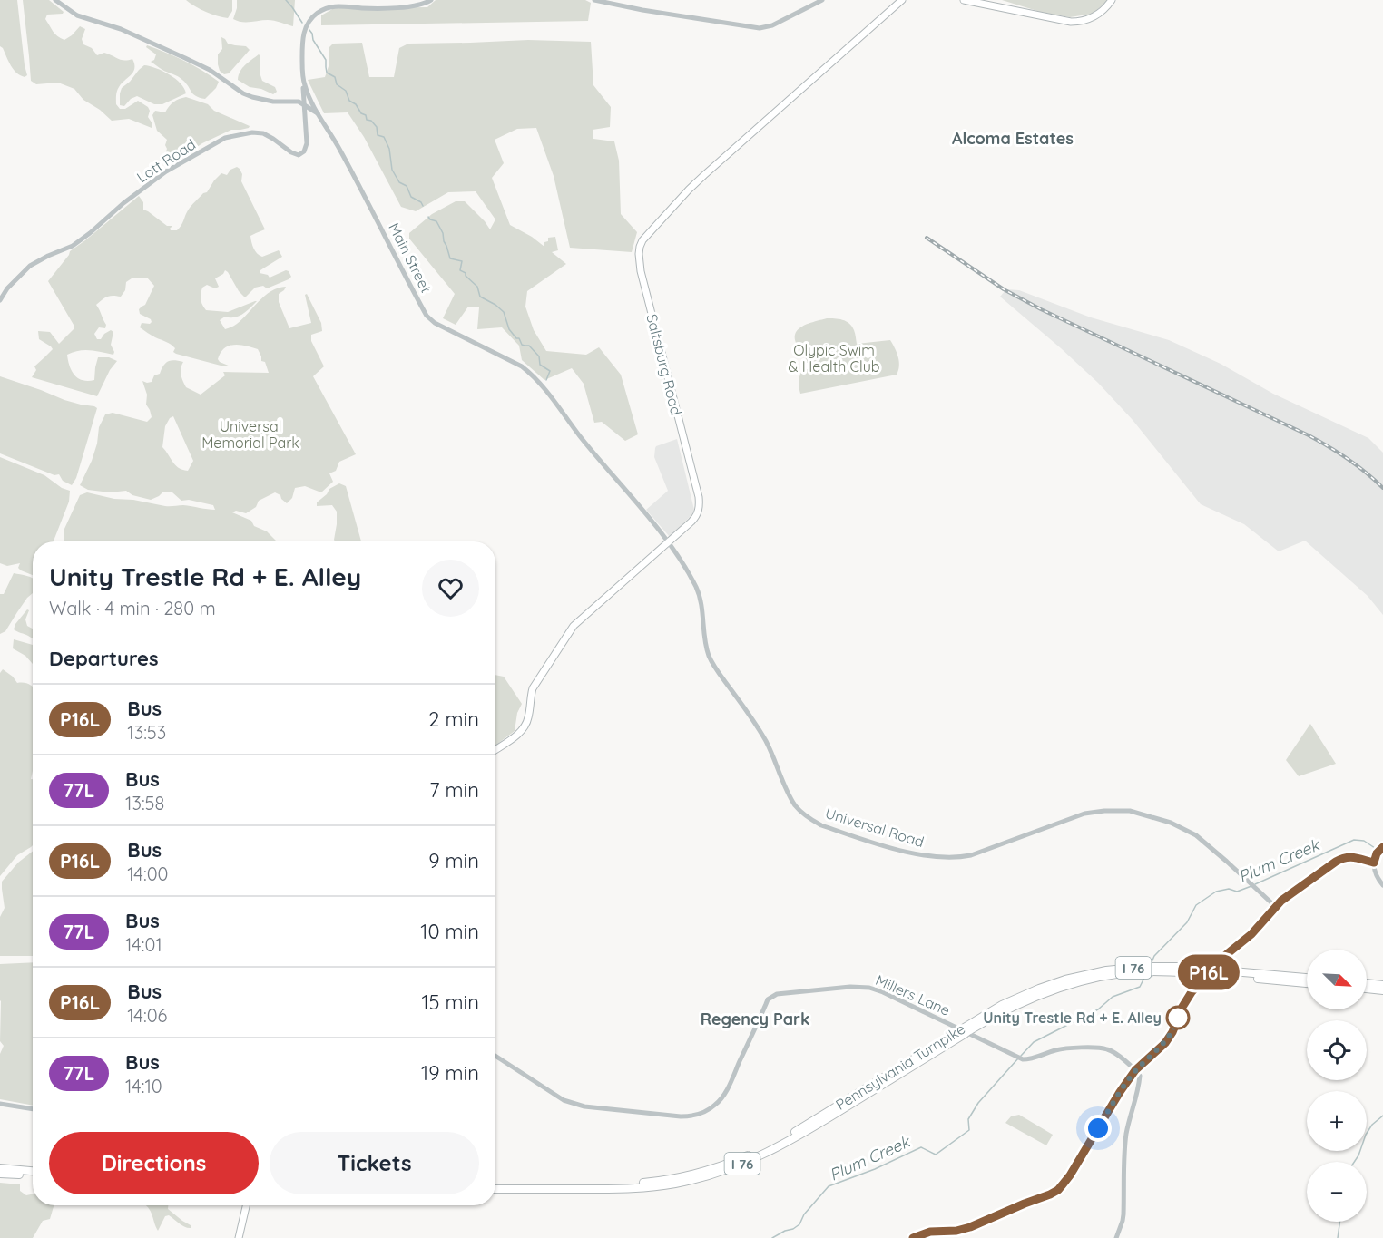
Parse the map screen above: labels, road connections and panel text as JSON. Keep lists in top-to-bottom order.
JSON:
{
  "streets": {
    "highway": ["I 76", "Pennsylvania Turnpike"],
    "main road": ["Saltsburg Road"],
    "street": [
      "Lott Road",
      "Main Street",
      "Universal Road",
      "Millers Lane"
    ]
  },
  "crossings": [
    ["Lott Road", "Main Street"],
    ["Main Street", "Saltsburg Road"],
    ["Main Street", "Universal Road"],
    ["Saltsburg Road", "Universal Road"]
  ],
  "districts": ["Alcoma Estates", "Regency Park"],
  "water": ["Plum Creek"],
  "parks": ["Olypic Swim & Health Club", "Universal Memorial Park"],
  "places": ["Unity Trestle Rd + E. Alley"],
  "lines": ["bus line P16L"],
  "north": "bottom right",
  "page": {
    "on_map": "P16L",
    "heading": [
      ["Unity Trestle Rd + E. Alley", "Walk · 4 min · 280 m"],
      "Departures"
    ],
    "list": [
      {
        "mark": "P16L",
        "name": "Bus",
        "note": "13:53",
        "value": "2 min"
      },
      {
        "mark": "77L",
        "name": "Bus",
        "note": "13:58",
        "value": "7 min"
      },
      {
        "mark": "P16L",
        "name": "Bus",
        "note": "14:00",
        "value": "9 min"
      },
      {
        "mark": "77L",
        "name": "Bus",
        "note": "14:01",
        "value": "10 min"
      },
      {
        "mark": "P16L",
        "name": "Bus",
        "note": "14:06",
        "value": "15 min"
      },
      {
        "mark": "77L",
        "name": "Bus",
        "note": "14:10",
        "value": "19 min"
      }
    ],
    "map_buttons": ["+", "−"],
    "buttons": ["Directions", "Tickets"]
  }
}
